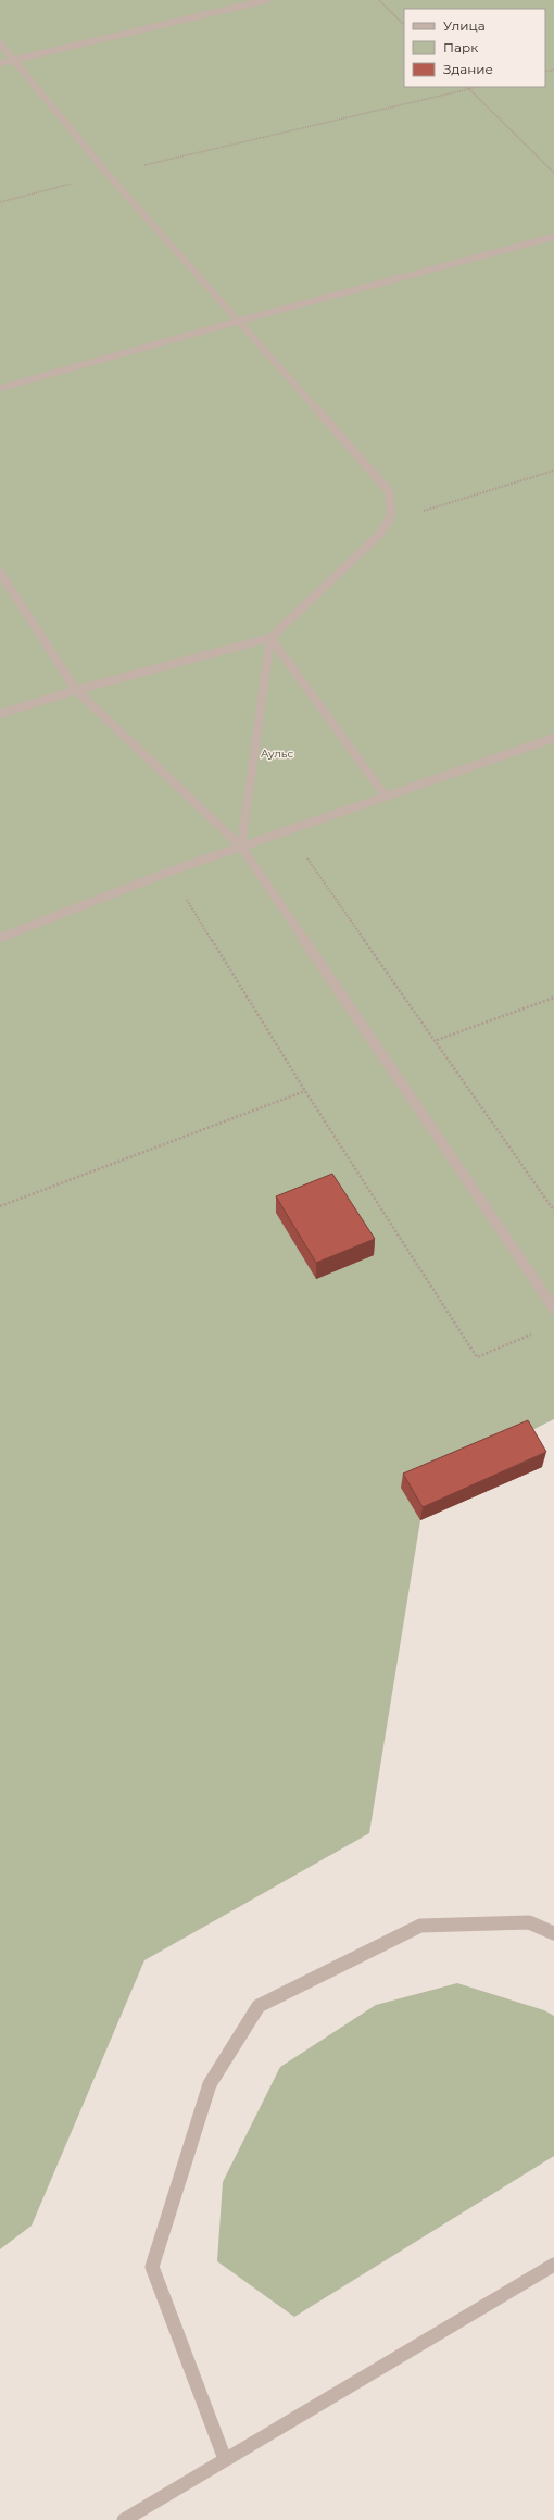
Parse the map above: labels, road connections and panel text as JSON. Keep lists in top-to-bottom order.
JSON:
{
  "parks": ["Аульс"],
  "legend": ["Улица", "Парк", "Здание"]
}
